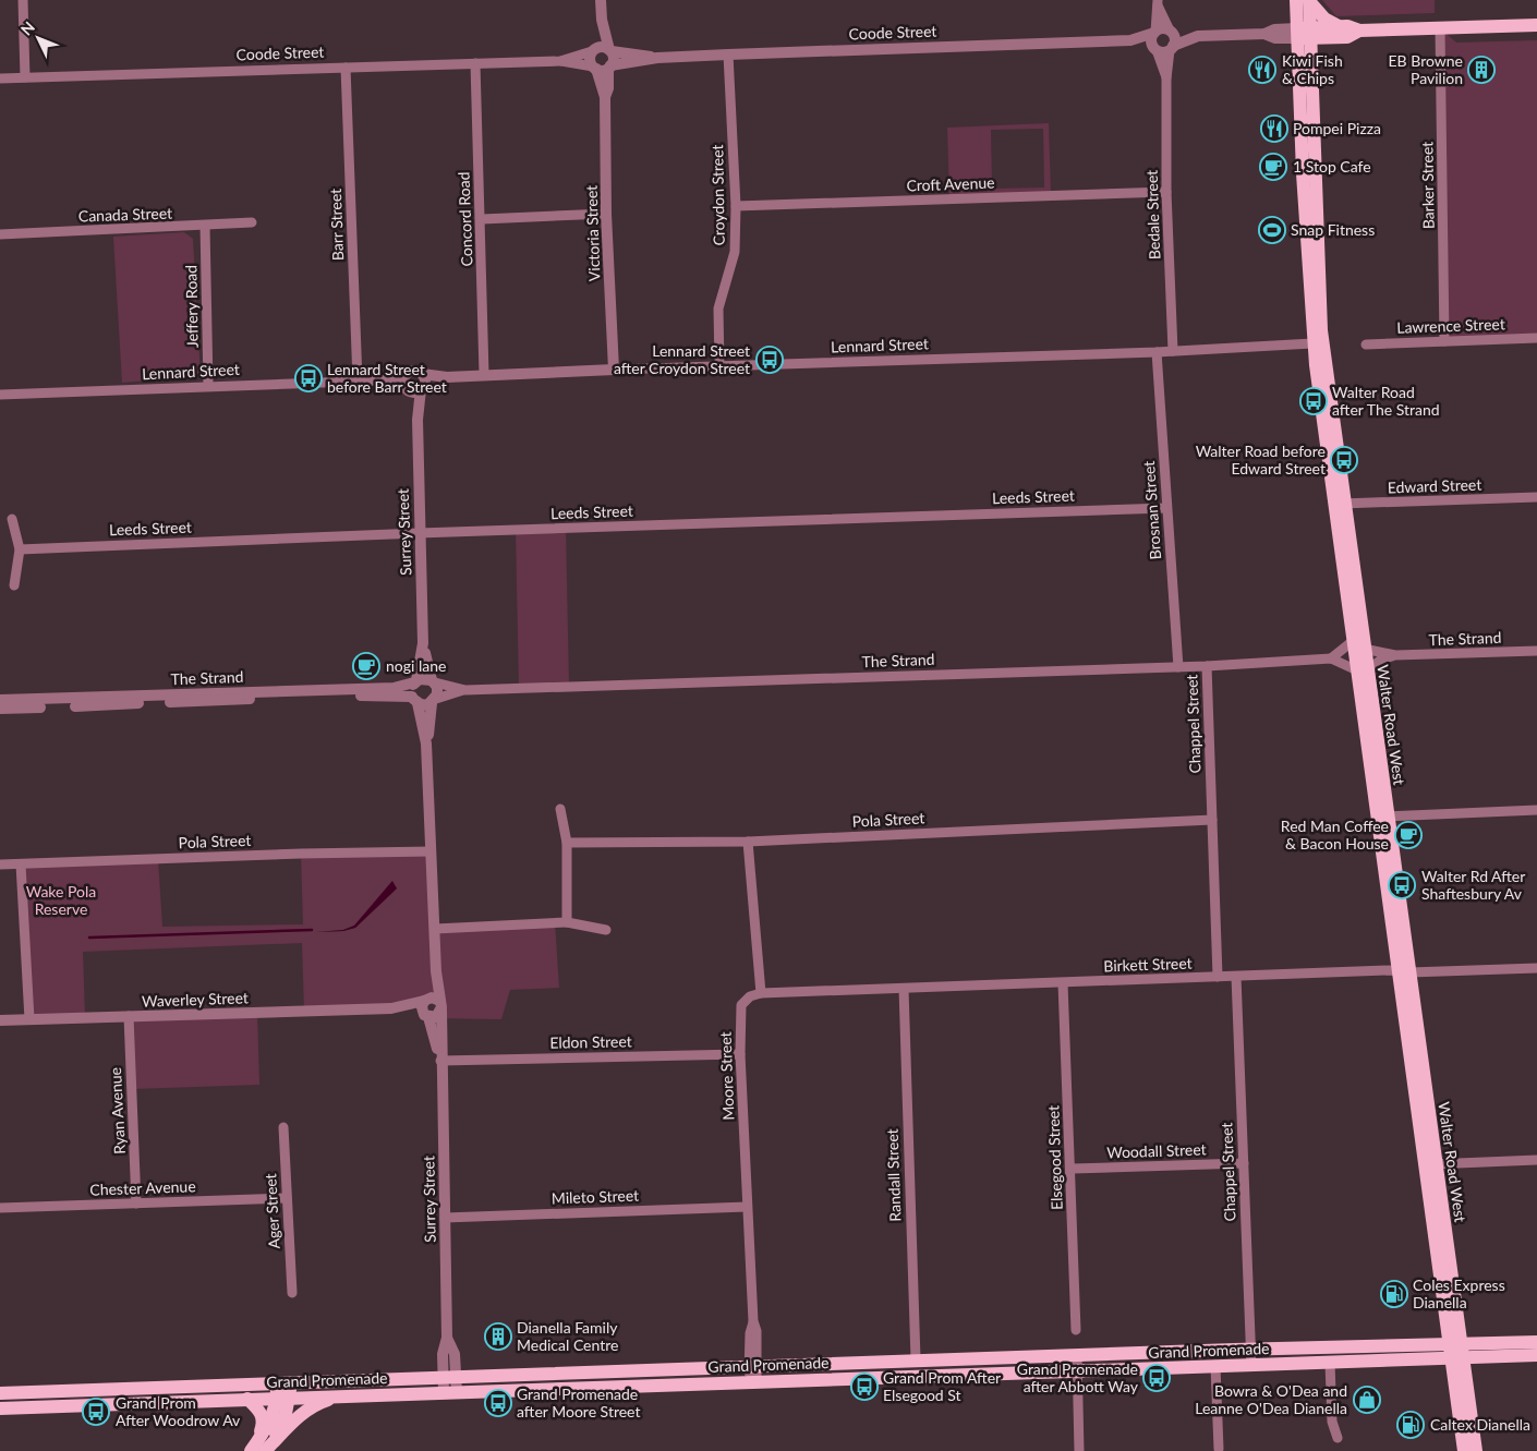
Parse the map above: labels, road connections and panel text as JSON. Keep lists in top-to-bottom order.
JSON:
{
  "streets": {
    "main road": ["Walter Road West", "Grand Promenade"],
    "street": [
      "Coode Street",
      "Croft Avenue",
      "Barker Street",
      "Croydon Street",
      "Canada Street",
      "Bedale Street",
      "Concord Road",
      "Barr Street",
      "Victoria Street",
      "Jeffery Road",
      "Lawrence Street",
      "Lennard Street",
      "Edward Street",
      "Leeds Street",
      "Brosnan Street",
      "Surrey Street",
      "The Strand",
      "Chappel Street",
      "Pola Street",
      "Birkett Street",
      "Waverley Street",
      "Eldon Street",
      "Moore Street",
      "Ryan Avenue",
      "Woodall Street",
      "Elsegood Street",
      "Randall Street",
      "Chester Avenue",
      "Mileto Street",
      "Ager Street"
    ]
  },
  "crossings": [
    ["Coode Street", "Croydon Street"],
    ["Coode Street", "Bedale Street"],
    ["Coode Street", "Concord Road"],
    ["Coode Street", "Barr Street"],
    ["Coode Street", "Victoria Street"],
    ["Croft Avenue", "Croydon Street"],
    ["Croft Avenue", "Bedale Street"],
    ["Barker Street", "Lawrence Street"],
    ["Croydon Street", "Lennard Street"],
    ["Canada Street", "Jeffery Road"],
    ["Bedale Street", "Lennard Street"],
    ["Concord Road", "Lennard Street"],
    ["Barr Street", "Lennard Street"],
    ["Victoria Street", "Lennard Street"],
    ["Jeffery Road", "Lennard Street"],
    ["Lennard Street", "Brosnan Street"],
    ["Lennard Street", "Surrey Street"],
    ["Lennard Street", "Walter Road West"],
    ["Edward Street", "Walter Road West"],
    ["Leeds Street", "Brosnan Street"],
    ["Leeds Street", "Surrey Street"],
    ["Brosnan Street", "The Strand"],
    ["Surrey Street", "The Strand"],
    ["Surrey Street", "Pola Street"],
    ["Surrey Street", "Waverley Street"],
    ["Surrey Street", "Eldon Street"],
    ["Surrey Street", "Mileto Street"],
    ["Surrey Street", "Grand Promenade"],
    ["The Strand", "Chappel Street"],
    ["The Strand", "Walter Road West"],
    ["Chappel Street", "Pola Street"],
    ["Chappel Street", "Birkett Street"],
    ["Chappel Street", "Woodall Street"],
    ["Chappel Street", "Grand Promenade"],
    ["Walter Road West", "Birkett Street"],
    ["Walter Road West", "Grand Promenade"],
    ["Birkett Street", "Moore Street"],
    ["Birkett Street", "Elsegood Street"],
    ["Birkett Street", "Randall Street"],
    ["Waverley Street", "Ryan Avenue"],
    ["Eldon Street", "Moore Street"],
    ["Moore Street", "Mileto Street"],
    ["Moore Street", "Grand Promenade"],
    ["Ryan Avenue", "Chester Avenue"],
    ["Woodall Street", "Elsegood Street"],
    ["Randall Street", "Grand Promenade"],
    ["Chester Avenue", "Ager Street"]
  ],
  "parks": ["Wake Pola Reserve"],
  "places": {
    "restaurant": ["Kiwi Fish & Chips", "Pompei Pizza"],
    "building": ["EB Browne Pavilion", "Dianella Family Medical Centre"],
    "cafe": ["1 Stop Cafe", "nogi lane", "Red Man Coffee & Bacon House"],
    "sports": ["Snap Fitness"],
    "bus stop": [
      "Lennard Street after Croydon Street",
      "Lennard Street before Barr Street",
      "Walter Road after The Strand",
      "Walter Road before Edward Street",
      "Walter Rd After Shaftesbury Av",
      "Grand Promenade after Abbott Way",
      "Grand Prom After Elsegood St",
      "Grand Promenade after Moore Street",
      "Grand Prom After Woodrow Av"
    ],
    "fuel station": ["Coles Express Dianella", "Caltex Dianella"],
    "shop": ["Bowra & O'Dea and Leanne O'Dea Dianella"]
  },
  "north": "top left"
}
